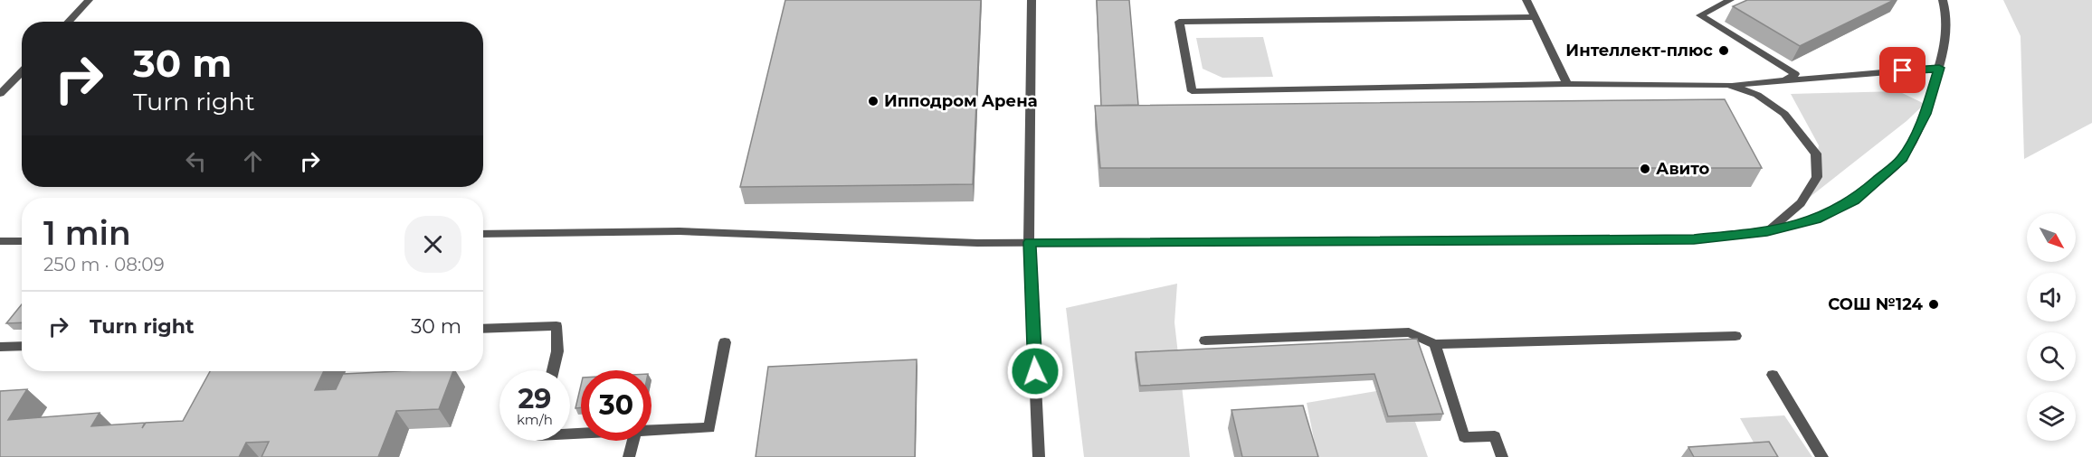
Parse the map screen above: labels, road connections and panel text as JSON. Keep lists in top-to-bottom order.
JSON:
{
  "places": [
    "Интеллект-плюс",
    "Ипподром Арена",
    "Авито",
    "СОШ №124"
  ],
  "north": "bottom right",
  "page": {
    "turn": ["30 m", "Turn right"],
    "heading": ["1 min", "250 m · 08:09"],
    "list": [
      {
        "name": "Turn right",
        "value": "30 m"
      }
    ],
    "speed": "29 km/h",
    "limit": "30"
  }
}
